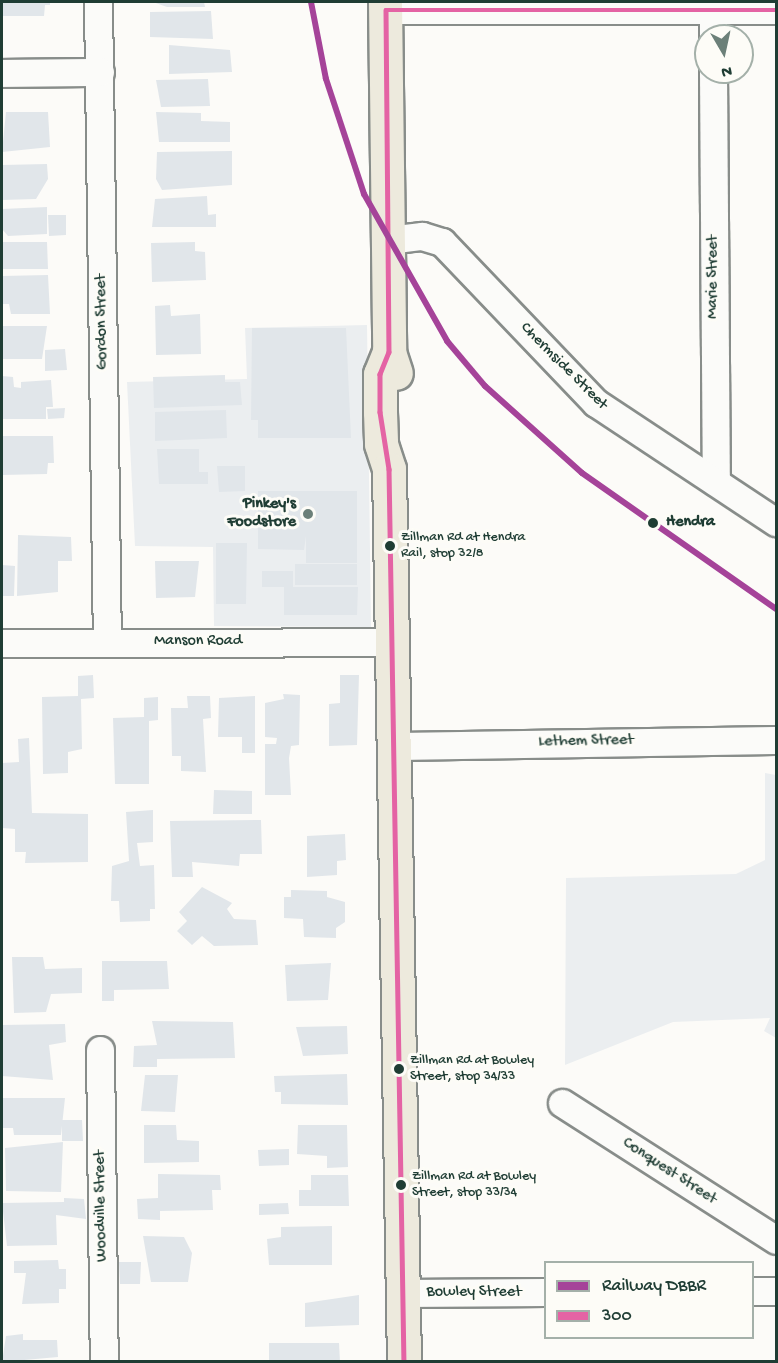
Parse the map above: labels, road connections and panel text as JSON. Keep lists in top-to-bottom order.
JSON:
{
  "streets": {
    "street": [
      "Marie Street",
      "Gordon Street",
      "Chermside Street",
      "Manson Road",
      "Lethem Street",
      "Conquest Street",
      "Woodville Street",
      "Bowley Street"
    ]
  },
  "crossings": [
    ["Marie Street", "Chermside Street"],
    ["Gordon Street", "Manson Road"]
  ],
  "places": [
    "Pinkey's Foodstore",
    "Hendra",
    "Zillman Rd at Hendra Rail, stop 32/8",
    "Zillman Rd at Bowley Street, stop 34/33",
    "Zillman Rd at Bowley Street, stop 33/34"
  ],
  "lines": ["rail line DBBR", "transit line 300"],
  "legend": ["Railway DBBR", "300"],
  "north": "bottom"
}
